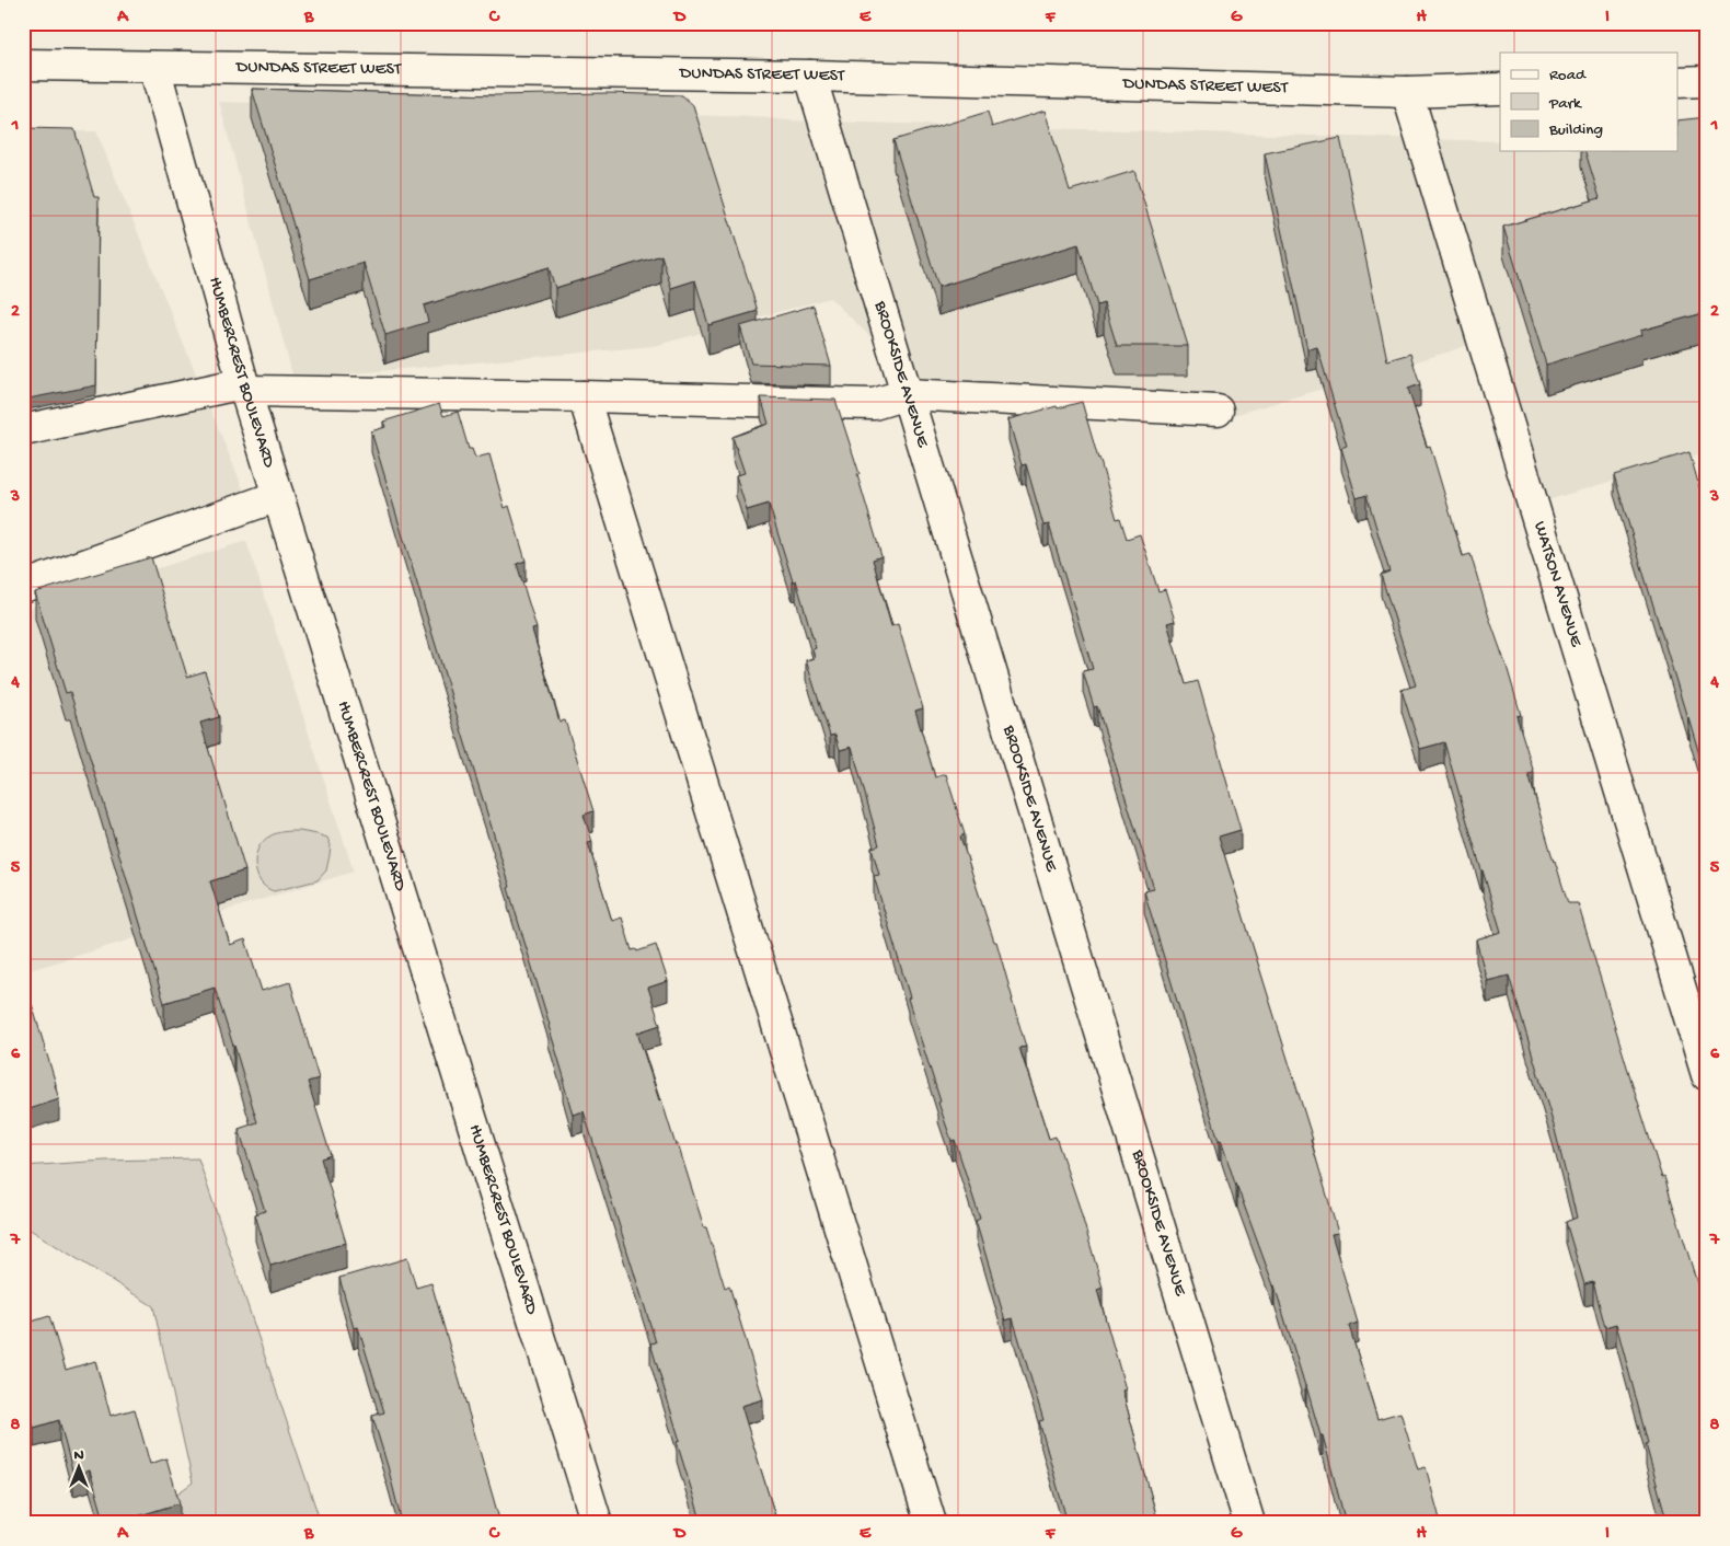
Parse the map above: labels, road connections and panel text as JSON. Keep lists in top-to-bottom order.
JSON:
{
  "streets": {
    "street": [
      "DUNDAS STREET WEST",
      "HUMBERCREST BOULEVARD",
      "BROOKSIDE AVENUE",
      "WATSON AVENUE"
    ]
  },
  "crossings": [
    ["DUNDAS STREET WEST", "HUMBERCREST BOULEVARD"],
    ["DUNDAS STREET WEST", "BROOKSIDE AVENUE"],
    ["DUNDAS STREET WEST", "WATSON AVENUE"]
  ],
  "legend": ["Road", "Park", "Building"],
  "north": "top",
  "grid": {
    "columns": [
      "A",
      "B",
      "C",
      "D",
      "E",
      "F",
      "G",
      "H",
      "I"
    ],
    "rows": [
      "1",
      "2",
      "3",
      "4",
      "5",
      "6",
      "7",
      "8"
    ]
  }
}
